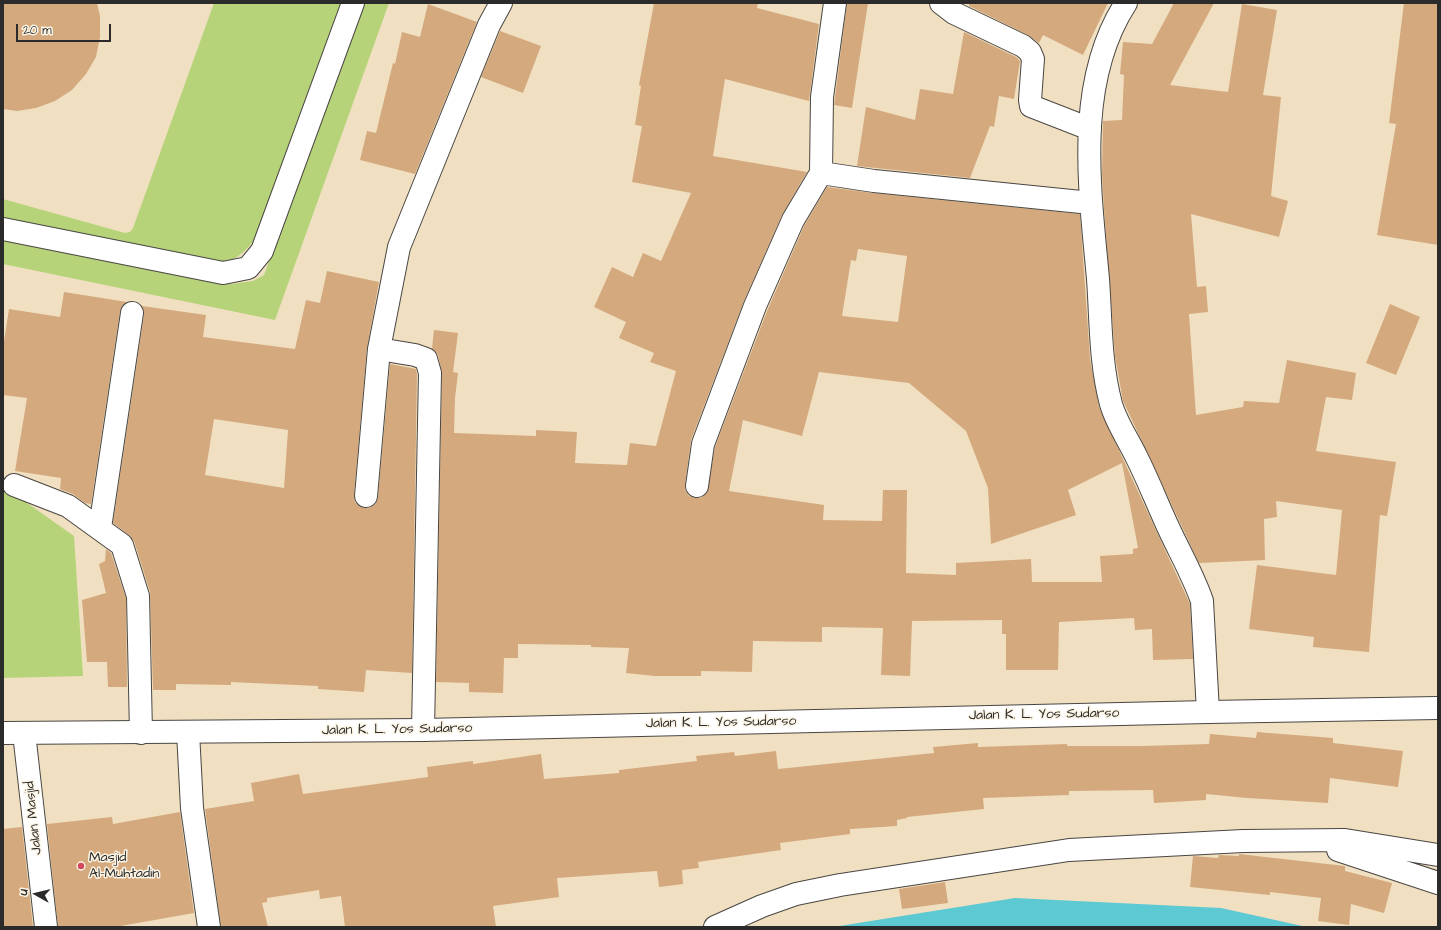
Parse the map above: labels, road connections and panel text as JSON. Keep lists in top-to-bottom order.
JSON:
{
  "streets": {
    "main road": ["Jalan K. L. Yos Sudarso", "Jalan Masjid"]
  },
  "crossings": [
    ["Jalan K. L. Yos Sudarso", "Jalan Masjid"]
  ],
  "places": ["Masjid Al-Muhtadin"],
  "scale_bar": "20 m",
  "north": "left"
}
